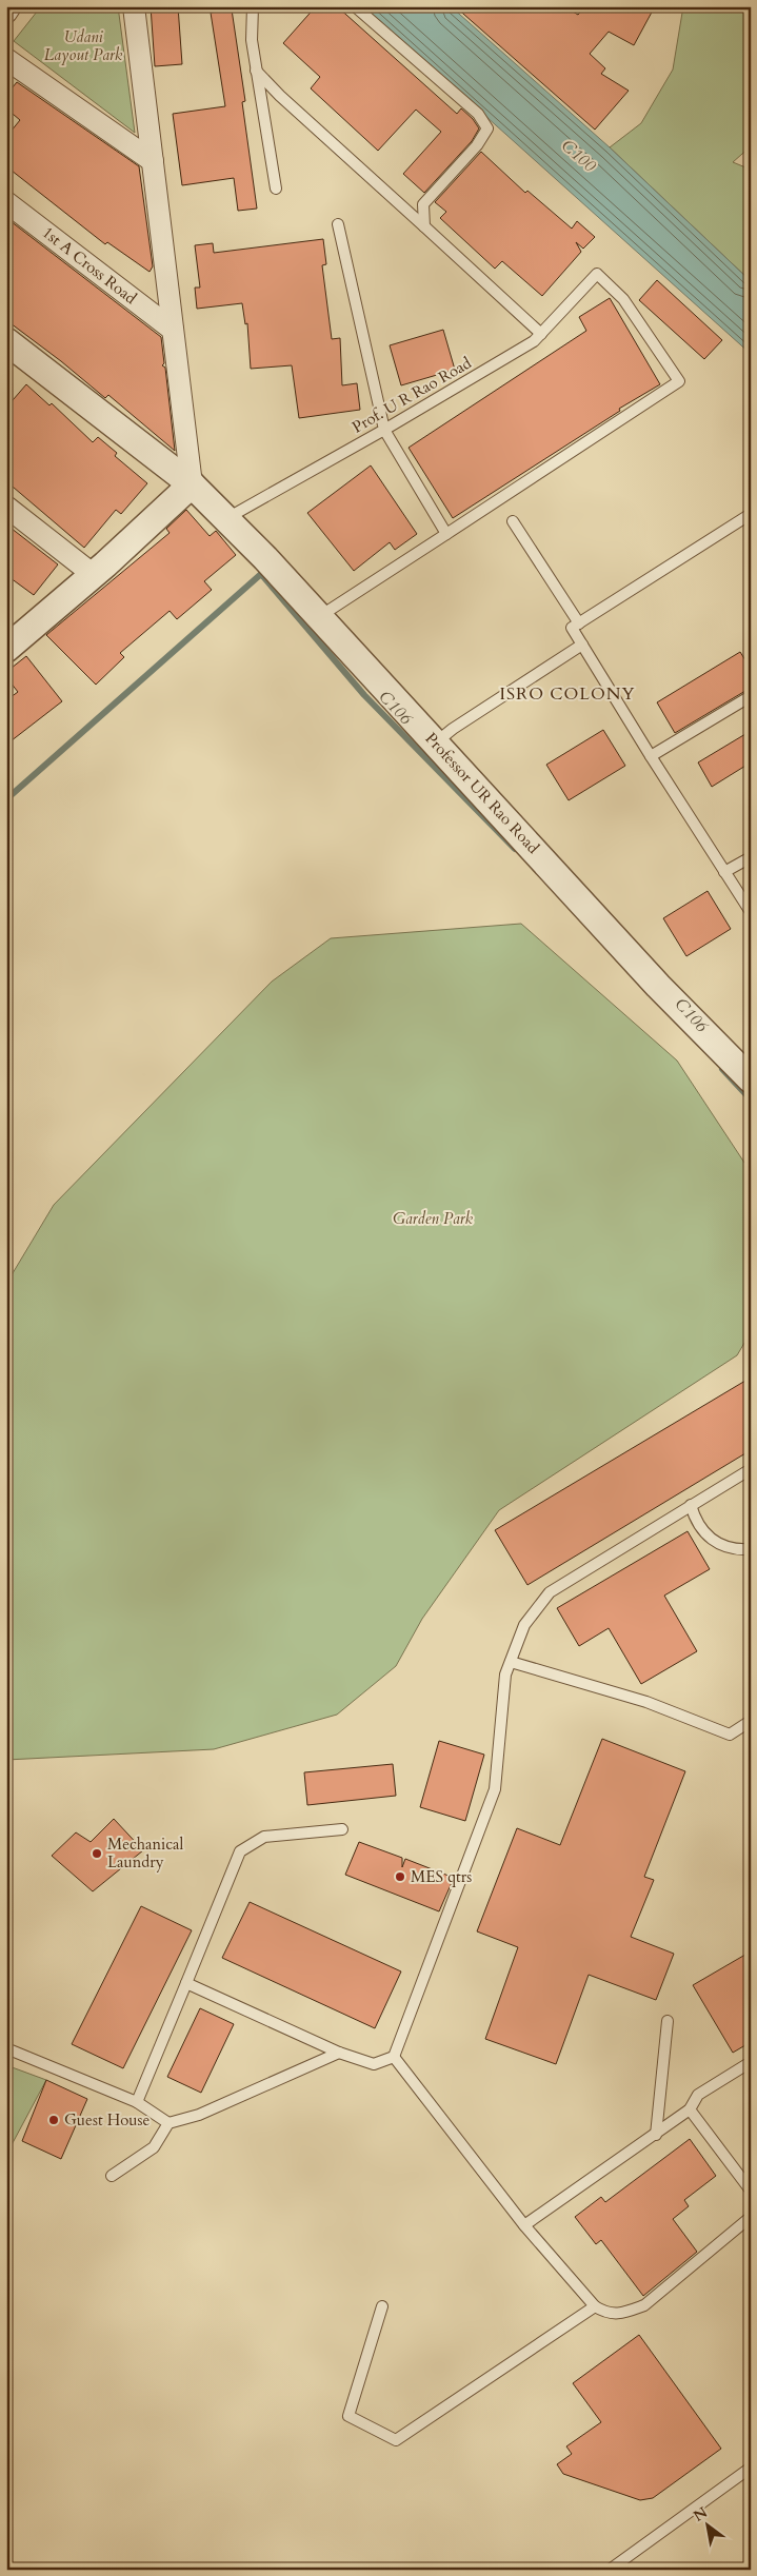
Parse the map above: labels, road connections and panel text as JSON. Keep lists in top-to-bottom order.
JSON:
{
  "streets": {
    "street": ["1st A Cross Road", "Professor UR Rao Road"],
    "lane": ["Prof. U R Rao Road"]
  },
  "crossings": [
    ["Prof. U R Rao Road", "Professor UR Rao Road"]
  ],
  "districts": ["ISRO COLONY"],
  "water": ["C100", "C106"],
  "parks": ["Udani Layout Park", "Garden Park"],
  "places": ["Mechanical Laundry", "MES qtrs", "Guest House"],
  "north": "top left"
}
